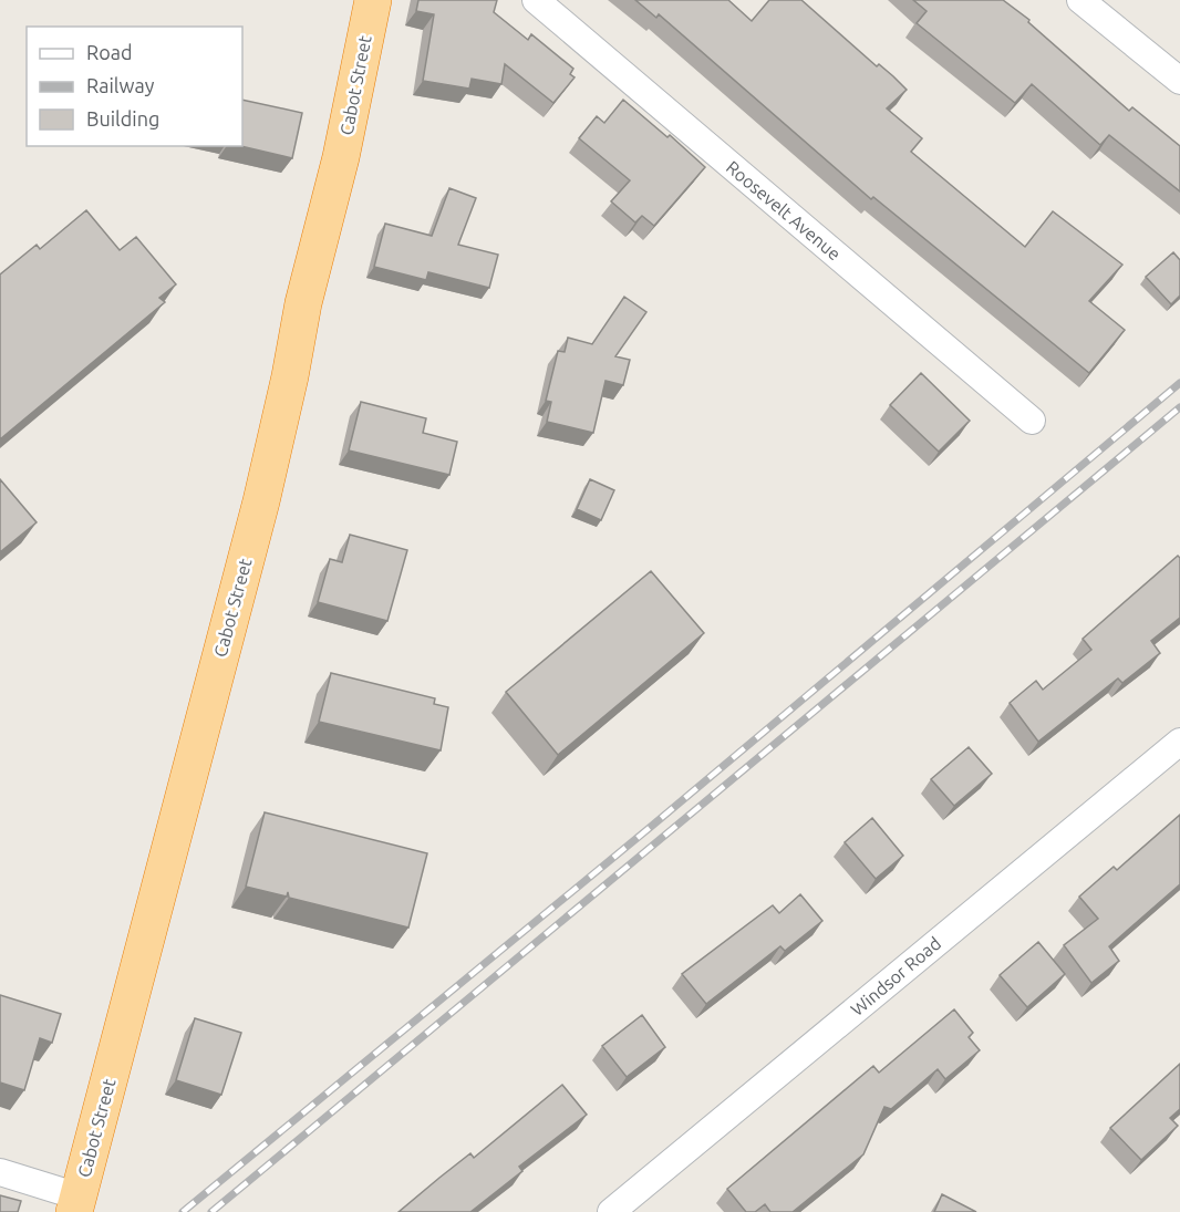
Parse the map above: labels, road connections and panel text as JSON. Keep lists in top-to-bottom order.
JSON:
{
  "streets": {
    "highway": ["Cabot Street"],
    "street": ["Roosevelt Avenue", "Windsor Road"]
  },
  "legend": ["Road", "Railway", "Building"]
}
